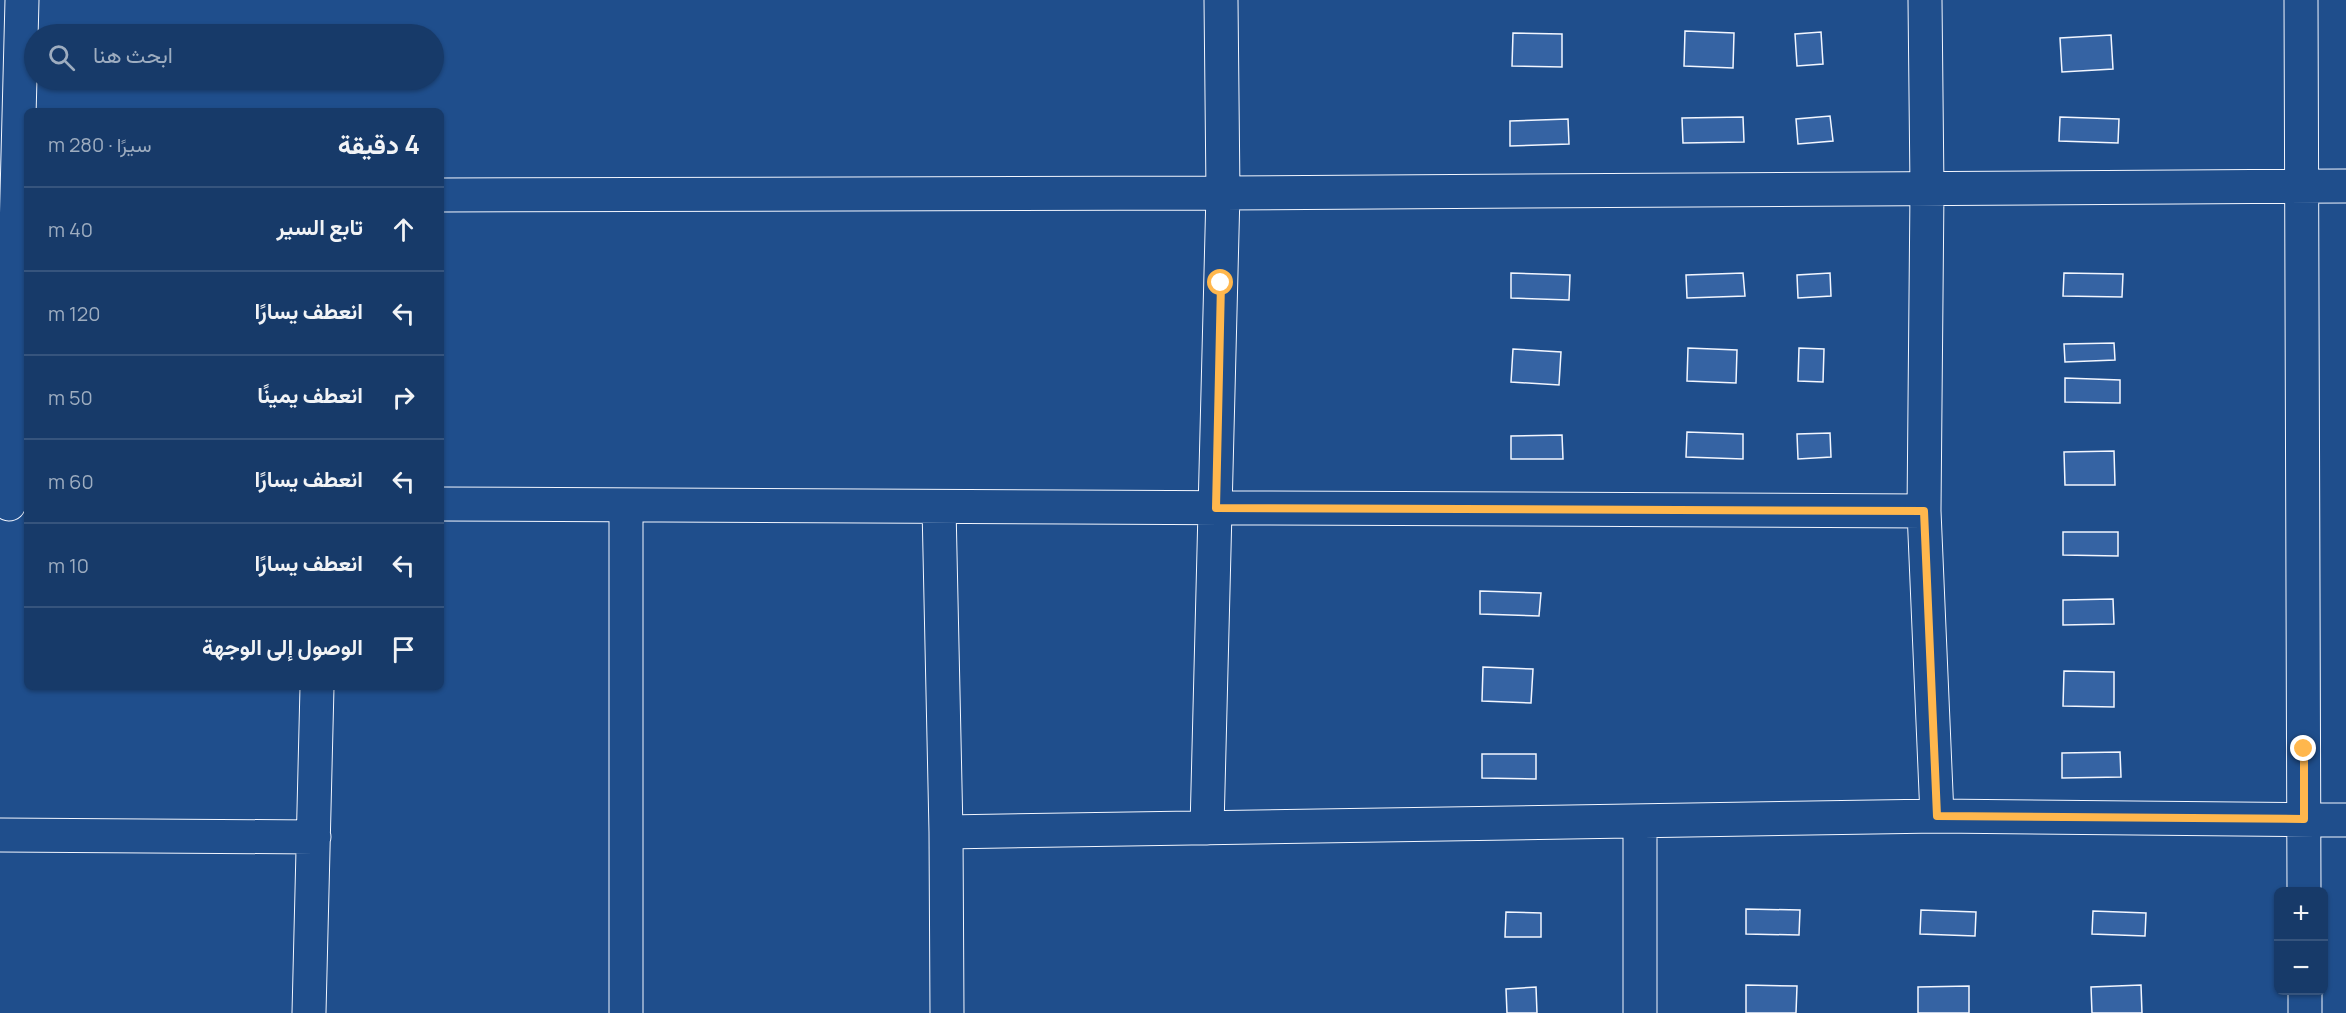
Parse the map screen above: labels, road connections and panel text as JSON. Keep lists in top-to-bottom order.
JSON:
{
  "page": {
    "search": "ابحث هنا",
    "heading": ["4 دقيقة", "سيرًا · 280 m"],
    "list": [
      ["تابع السير", "40 m"],
      ["انعطف يسارًا", "120 m"],
      ["انعطف يمينًا", "50 m"],
      ["انعطف يسارًا", "60 m"],
      ["انعطف يسارًا", "10 m"],
      "الوصول إلى الوجهة"
    ],
    "map_buttons": ["+", "−"]
  }
}
